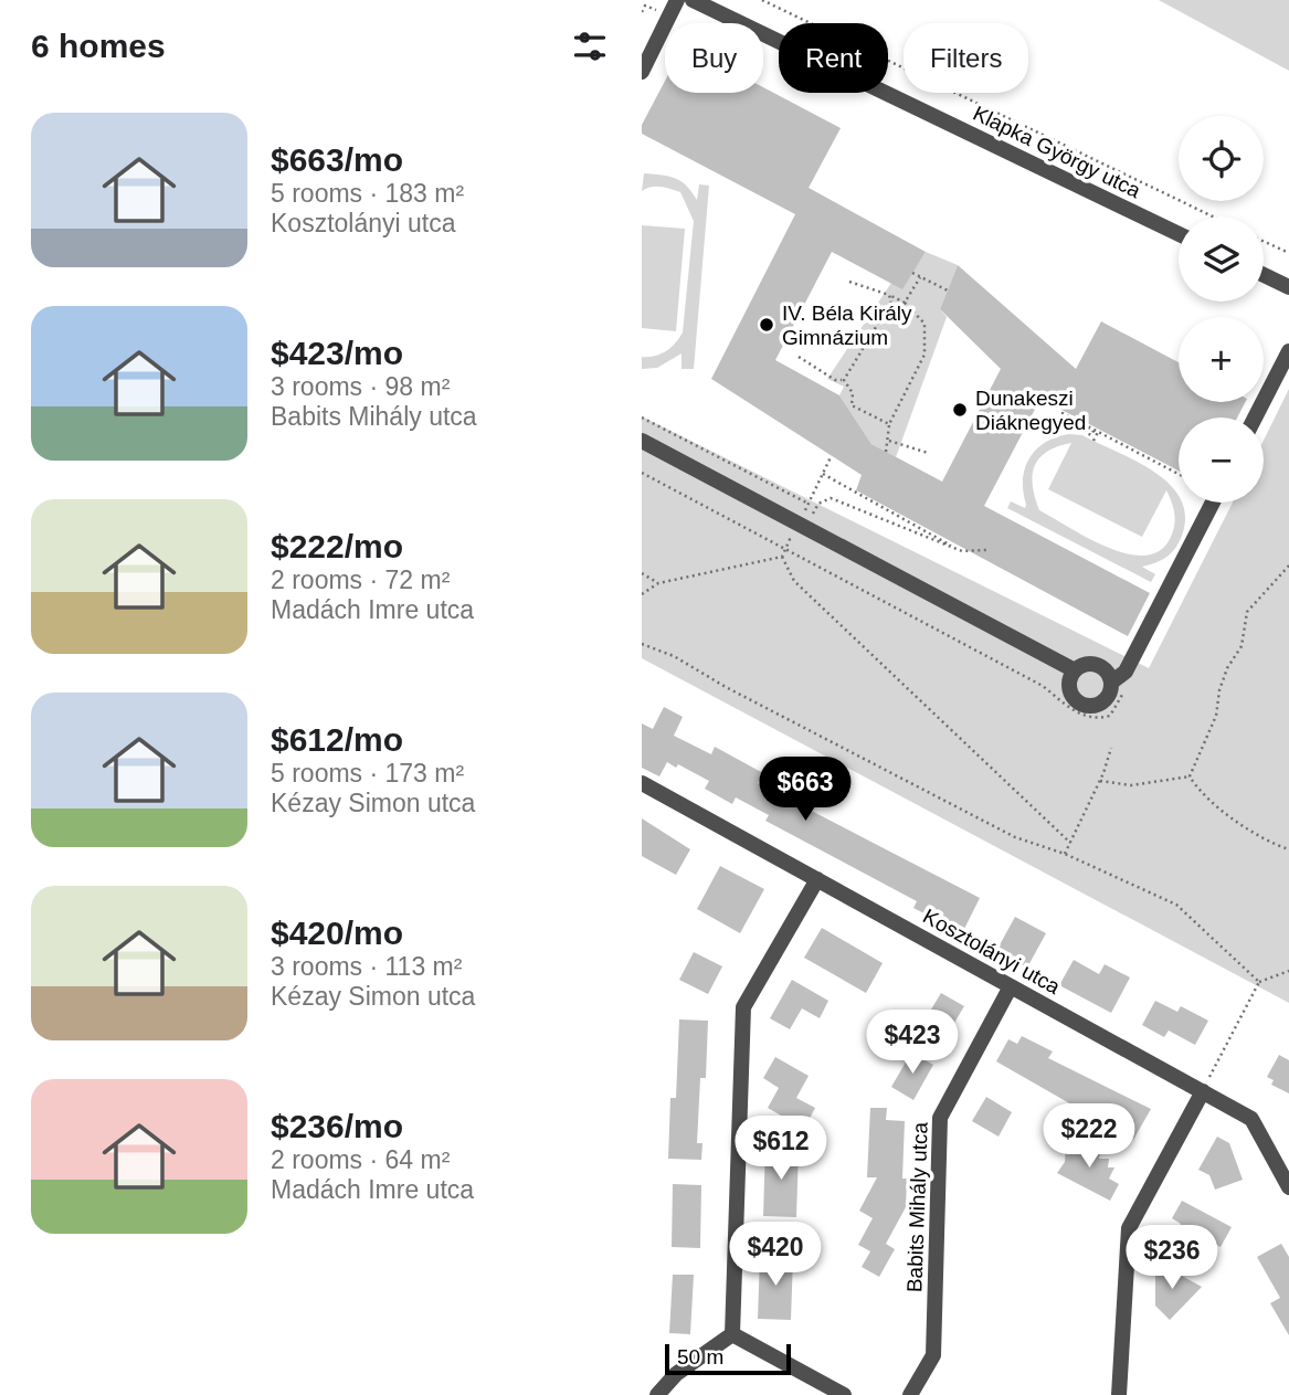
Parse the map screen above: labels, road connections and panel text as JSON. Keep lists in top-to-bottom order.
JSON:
{
  "streets": {
    "street": ["Klapka György utca", "Kosztolányi utca", "Babits Mihály utca"]
  },
  "crossings": [
    ["Kosztolányi utca", "Babits Mihály utca"]
  ],
  "places": ["IV. Béla Király Gimnázium", "Dunakeszi Diáknegyed"],
  "scale_bar": "50 m",
  "page": {
    "heading": "6 homes",
    "chip": ["Buy", "Rent", "Filters"],
    "list": [
      {
        "name": "$663/mo",
        "note": "5 rooms · 183 m² · Kosztolányi utca"
      },
      {
        "name": "$423/mo",
        "note": "3 rooms · 98 m² · Babits Mihály utca"
      },
      {
        "name": "$222/mo",
        "note": "2 rooms · 72 m² · Madách Imre utca"
      },
      {
        "name": "$612/mo",
        "note": "5 rooms · 173 m² · Kézay Simon utca"
      },
      {
        "name": "$420/mo",
        "note": "3 rooms · 113 m² · Kézay Simon utca"
      },
      {
        "name": "$236/mo",
        "note": "2 rooms · 64 m² · Madách Imre utca"
      }
    ],
    "map_buttons": ["+", "−"],
    "price": [
      "$663",
      "$423",
      "$222",
      "$612",
      "$420",
      "$236"
    ],
    "scale": "50 m"
  }
}
